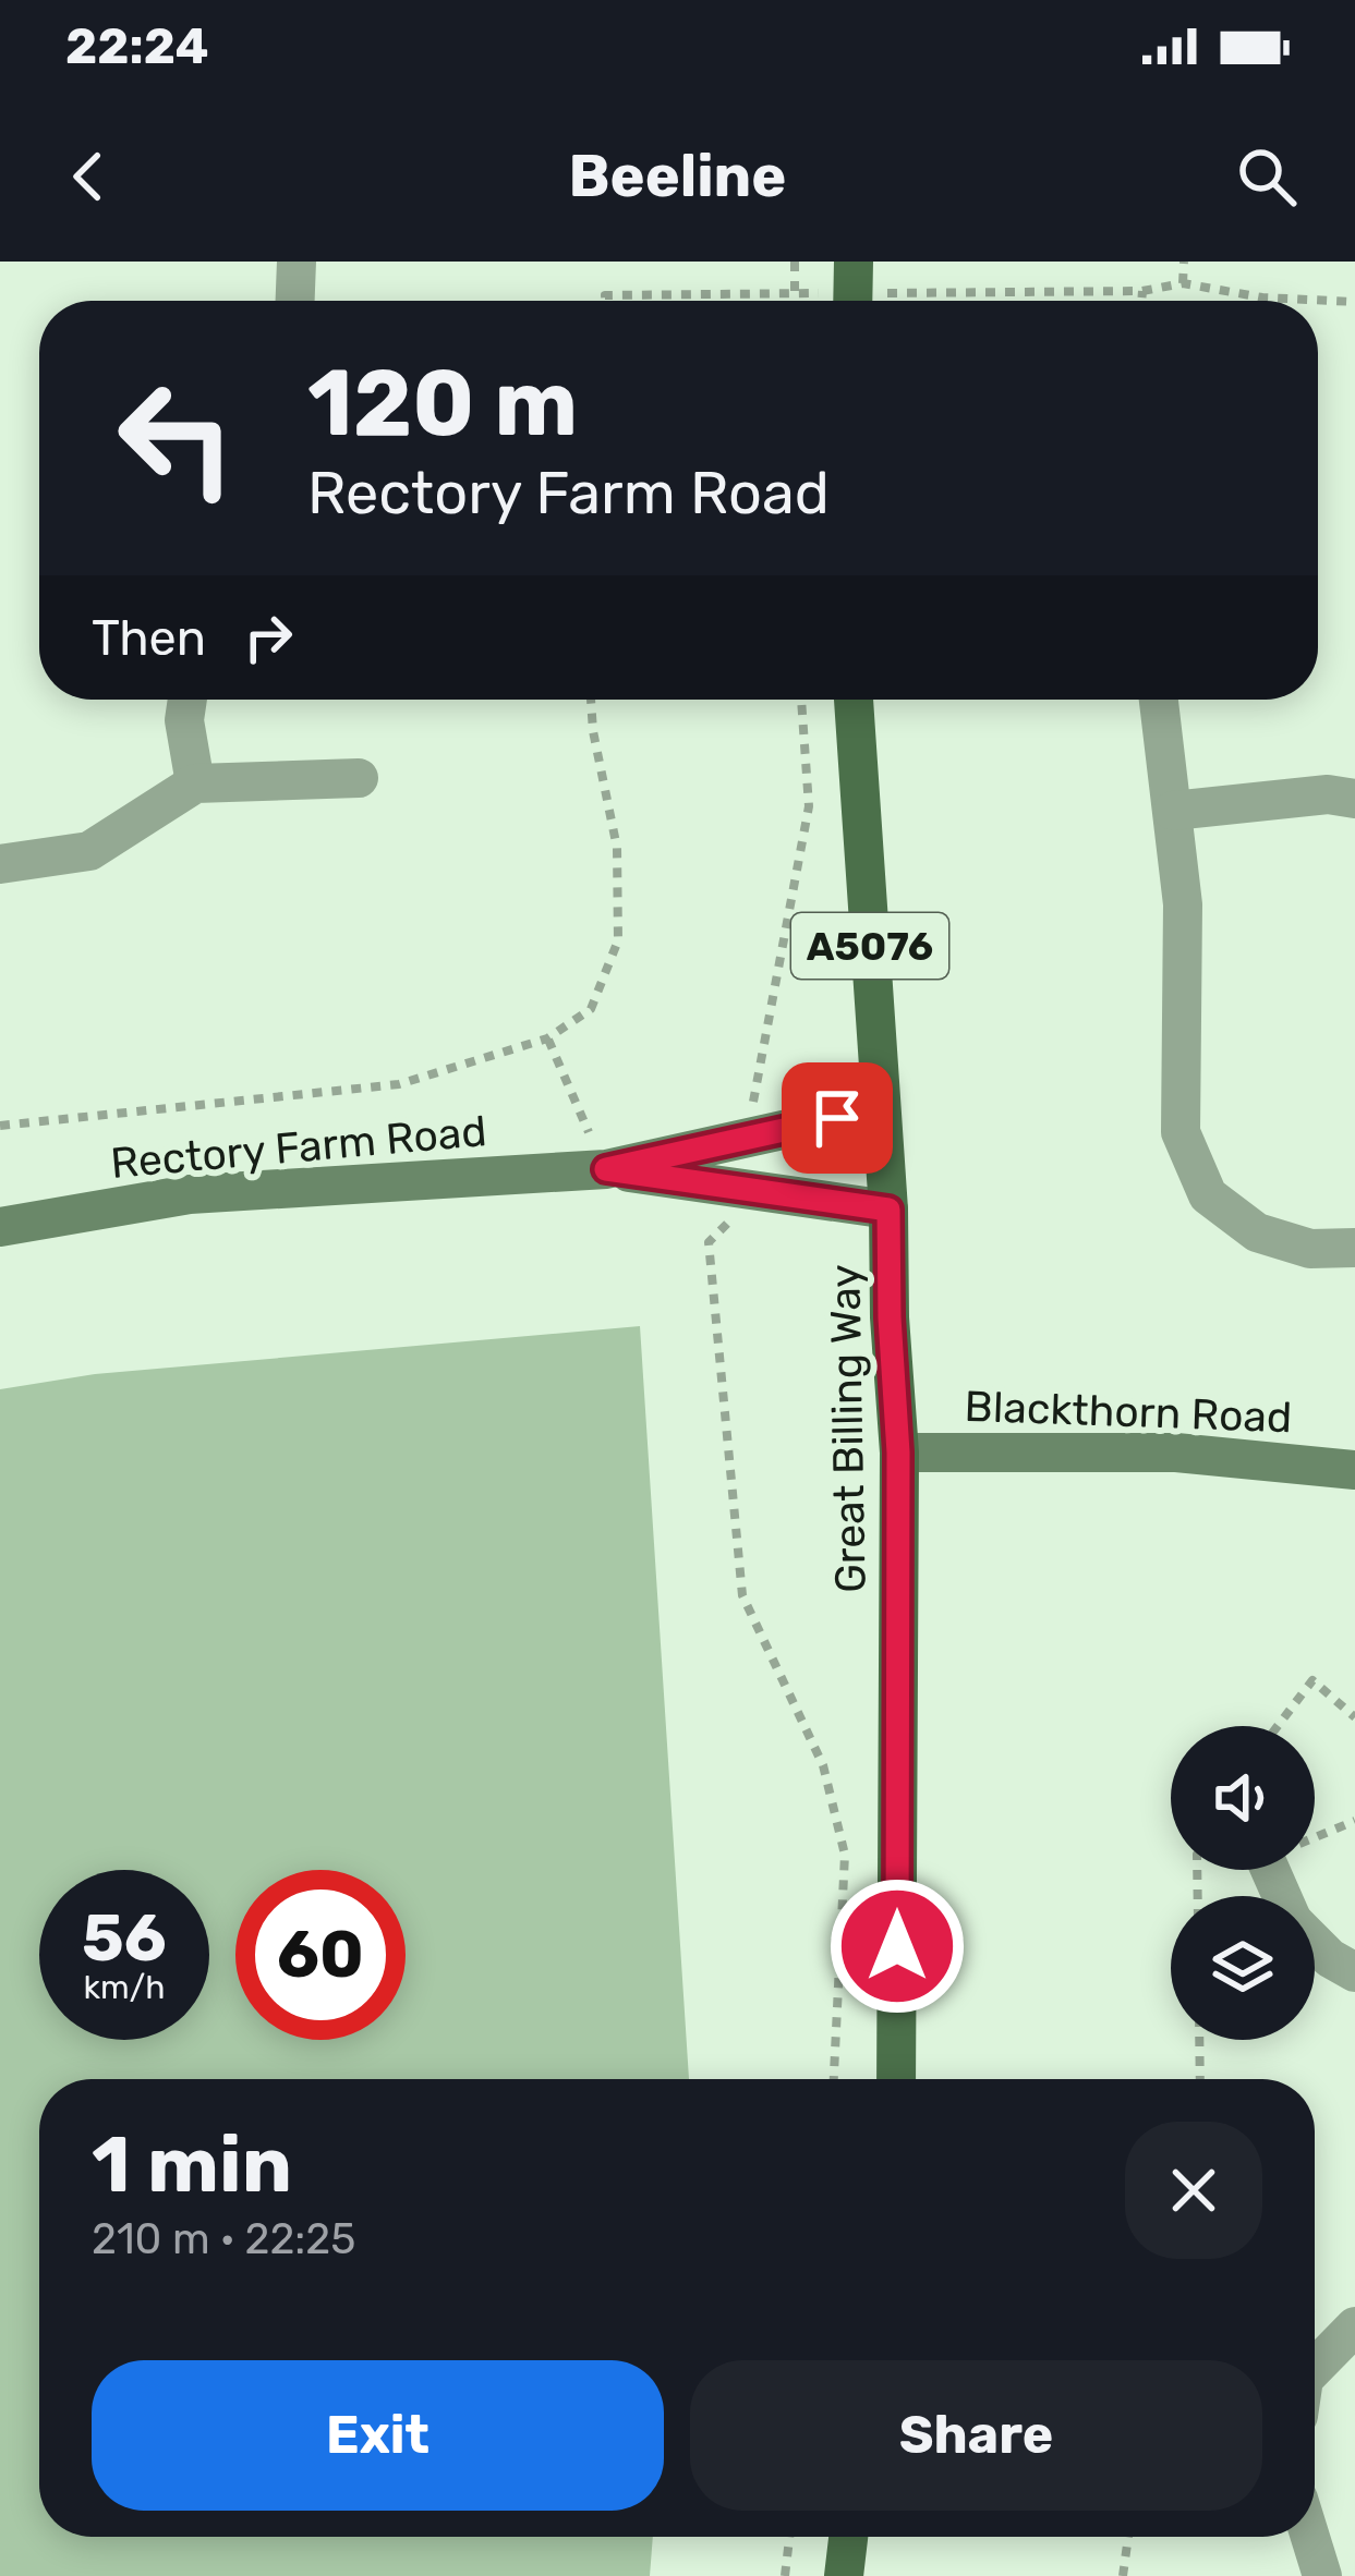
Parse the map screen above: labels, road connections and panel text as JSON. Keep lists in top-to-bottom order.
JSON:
{
  "streets": {
    "main road": ["A5076", "Great Billing Way"],
    "street": ["Rectory Farm Road", "Blackthorn Road"]
  },
  "crossings": [
    ["Rectory Farm Road", "Great Billing Way"],
    ["Blackthorn Road", "Great Billing Way"]
  ],
  "page": {
    "status": "22:24",
    "header": "Beeline",
    "turn": ["120 m", "Rectory Farm Road"],
    "then": "Then",
    "speed": "56 km/h",
    "limit": "60",
    "heading": ["1 min", "210 m · 22:25"],
    "buttons": ["Exit", "Share"]
  }
}
